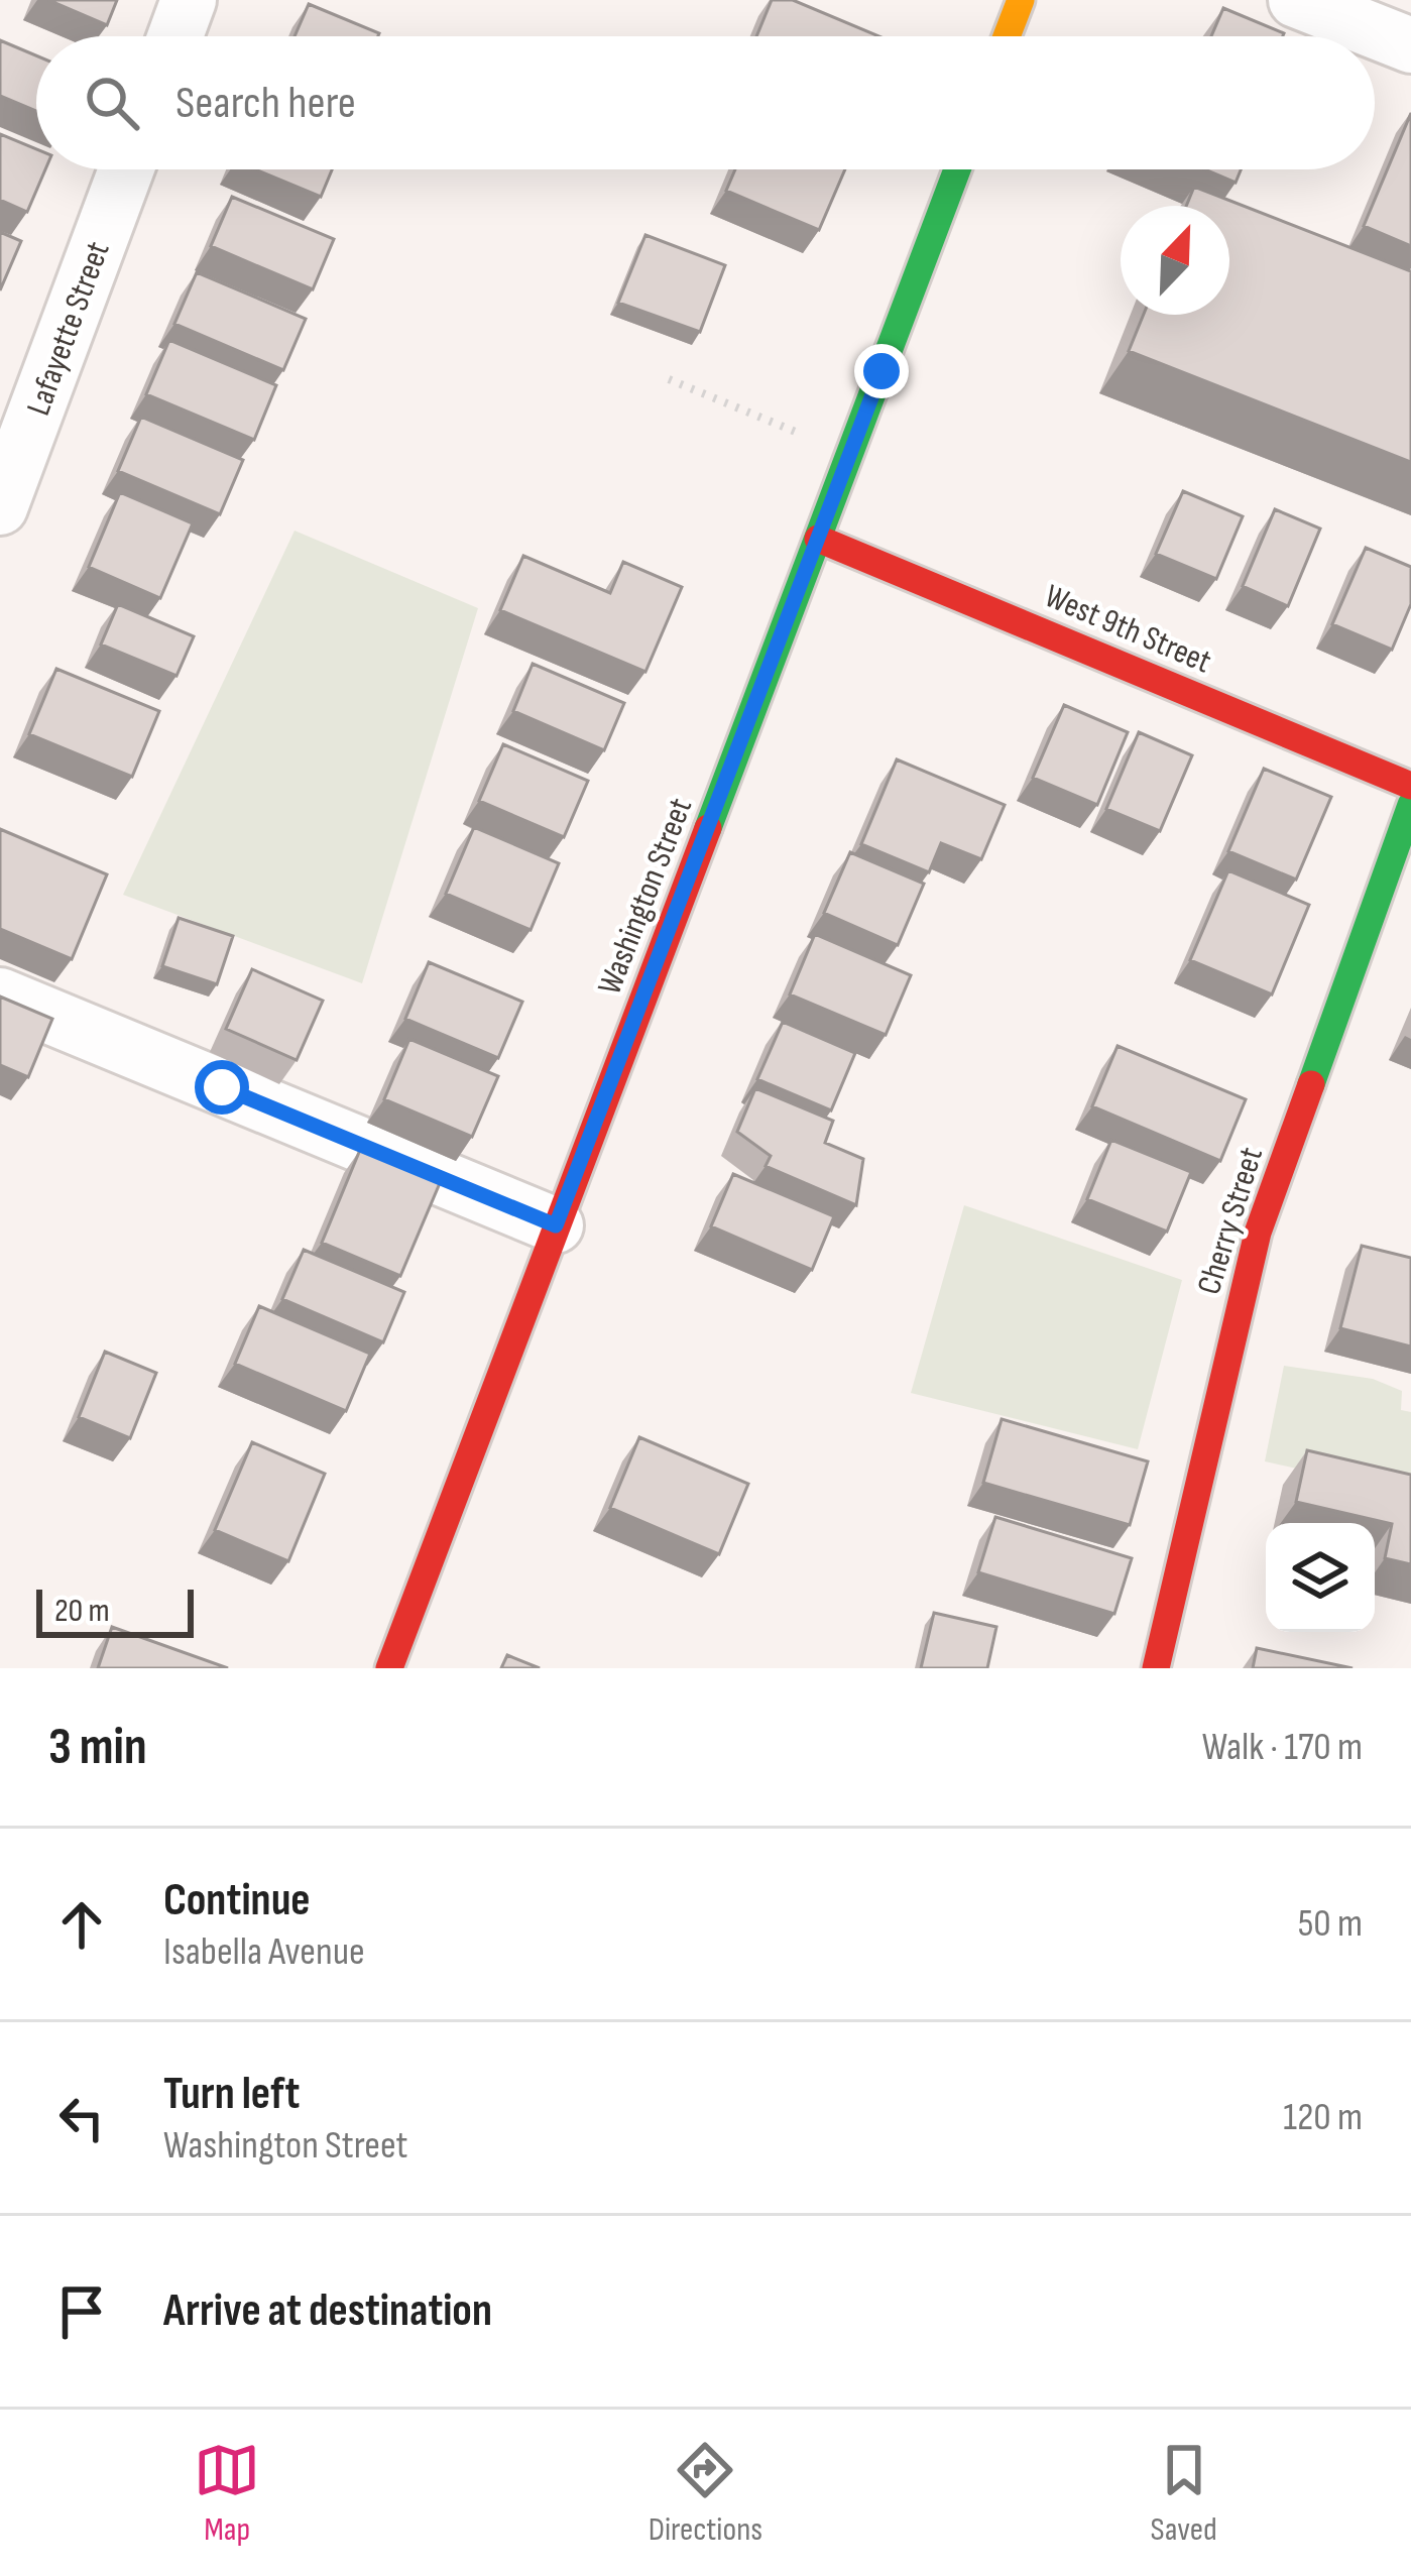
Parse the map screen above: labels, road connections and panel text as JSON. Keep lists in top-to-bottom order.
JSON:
{
  "streets": {
    "main road": ["West 9th Street", "Washington Street", "Cherry Street"],
    "street": ["Lafayette Street"]
  },
  "crossings": [
    ["West 9th Street", "Washington Street"]
  ],
  "scale_bar": "20 m",
  "north": "top right",
  "page": {
    "search": "Search here",
    "scale": "20 m",
    "heading": ["3 min", "Walk · 170 m"],
    "list": [
      ["Continue", "Isabella Avenue", "50 m"],
      ["Turn left", "Washington Street", "120 m"],
      "Arrive at destination"
    ],
    "nav": ["Map", "Directions", "Saved"]
  }
}
